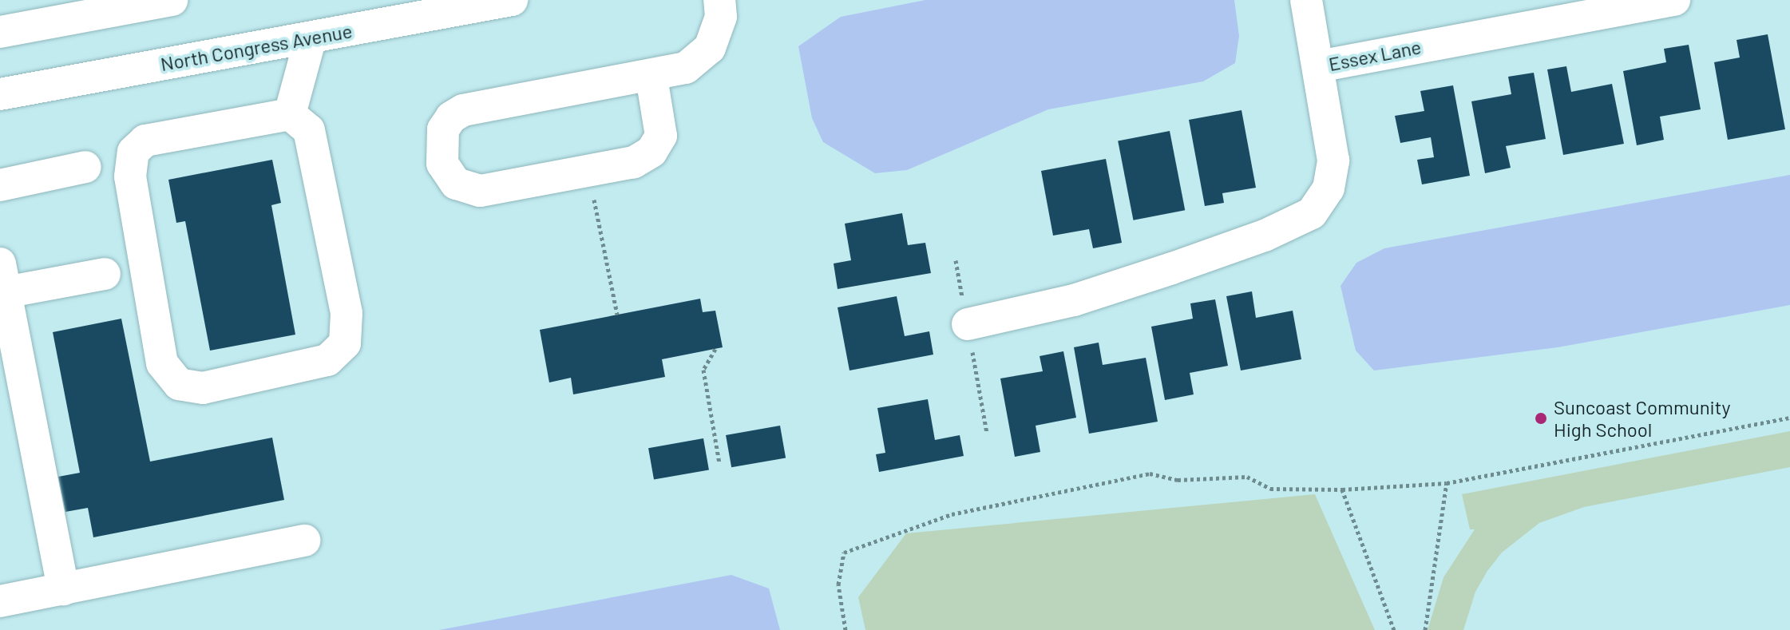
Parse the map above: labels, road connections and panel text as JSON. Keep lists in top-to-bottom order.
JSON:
{
  "streets": {
    "street": ["North Congress Avenue", "Essex Lane"]
  },
  "places": ["Suncoast Community High School"]
}
